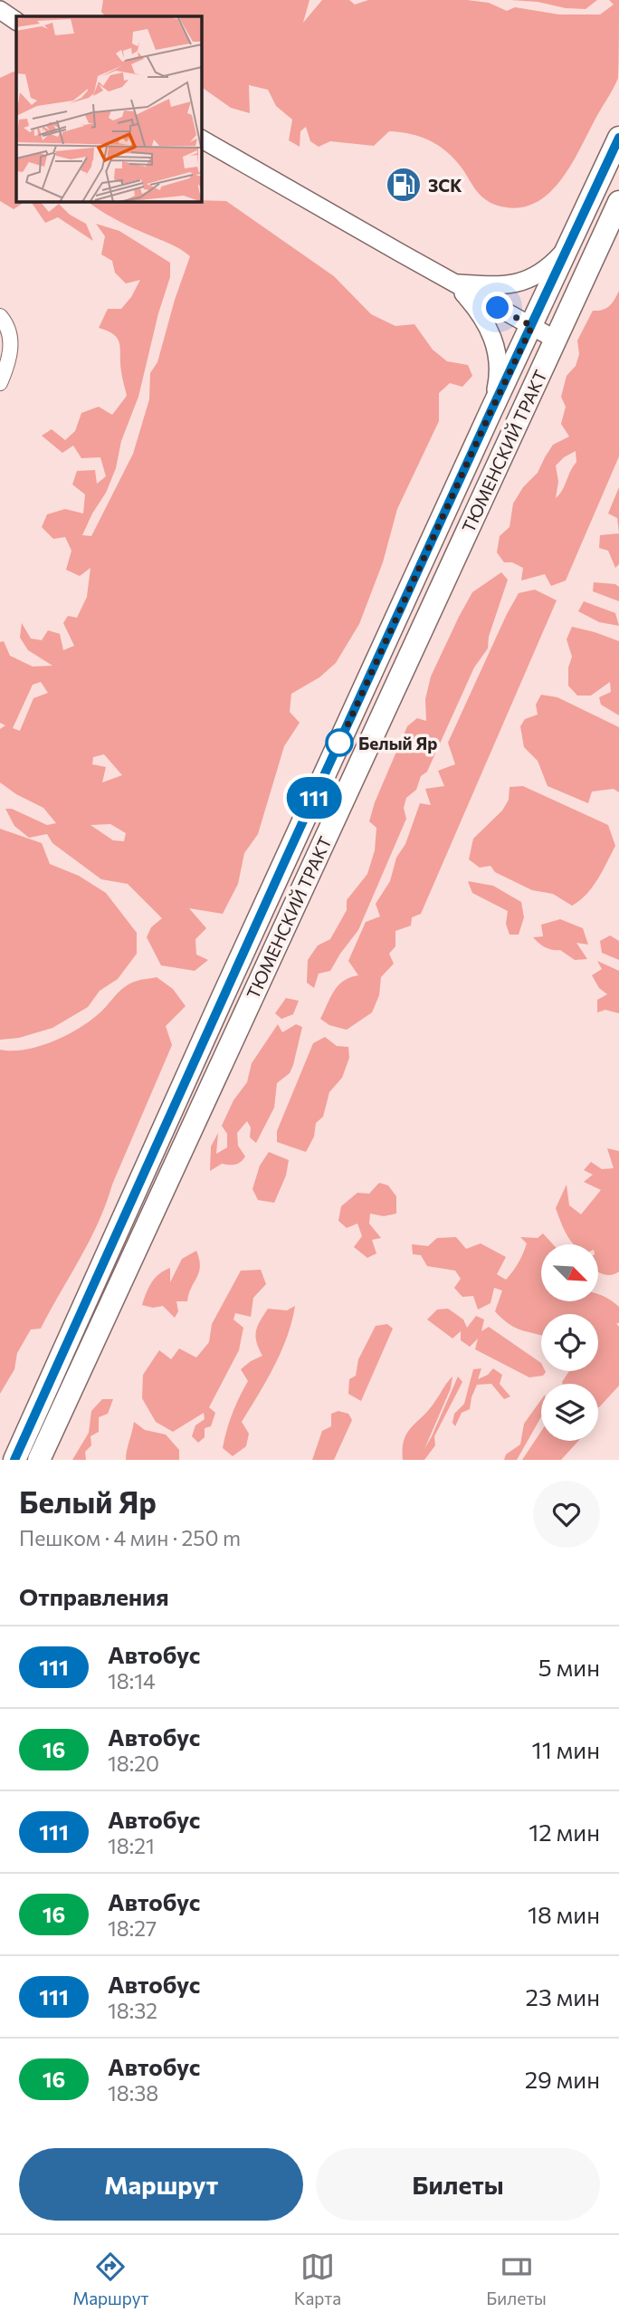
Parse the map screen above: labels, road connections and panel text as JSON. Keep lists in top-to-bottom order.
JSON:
{
  "streets": {
    "main road": ["ТЮМЕНСКИЙ ТРАКТ"]
  },
  "places": {
    "fuel station": ["ЗСК"],
    "other": ["Белый Яр"]
  },
  "lines": ["bus line 111"],
  "north": "bottom right",
  "page": {
    "on_map": "111",
    "heading": [
      ["Белый Яр", "Пешком · 4 мин · 250 m"],
      "Отправления"
    ],
    "list": [
      {
        "mark": "111",
        "name": "Автобус",
        "note": "18:14",
        "value": "5 мин"
      },
      {
        "mark": "16",
        "name": "Автобус",
        "note": "18:20",
        "value": "11 мин"
      },
      {
        "mark": "111",
        "name": "Автобус",
        "note": "18:21",
        "value": "12 мин"
      },
      {
        "mark": "16",
        "name": "Автобус",
        "note": "18:27",
        "value": "18 мин"
      },
      {
        "mark": "111",
        "name": "Автобус",
        "note": "18:32",
        "value": "23 мин"
      },
      {
        "mark": "16",
        "name": "Автобус",
        "note": "18:38",
        "value": "29 мин"
      }
    ],
    "buttons": ["Маршрут", "Билеты"],
    "tabs": ["Маршрут", "Карта", "Билеты"]
  }
}
